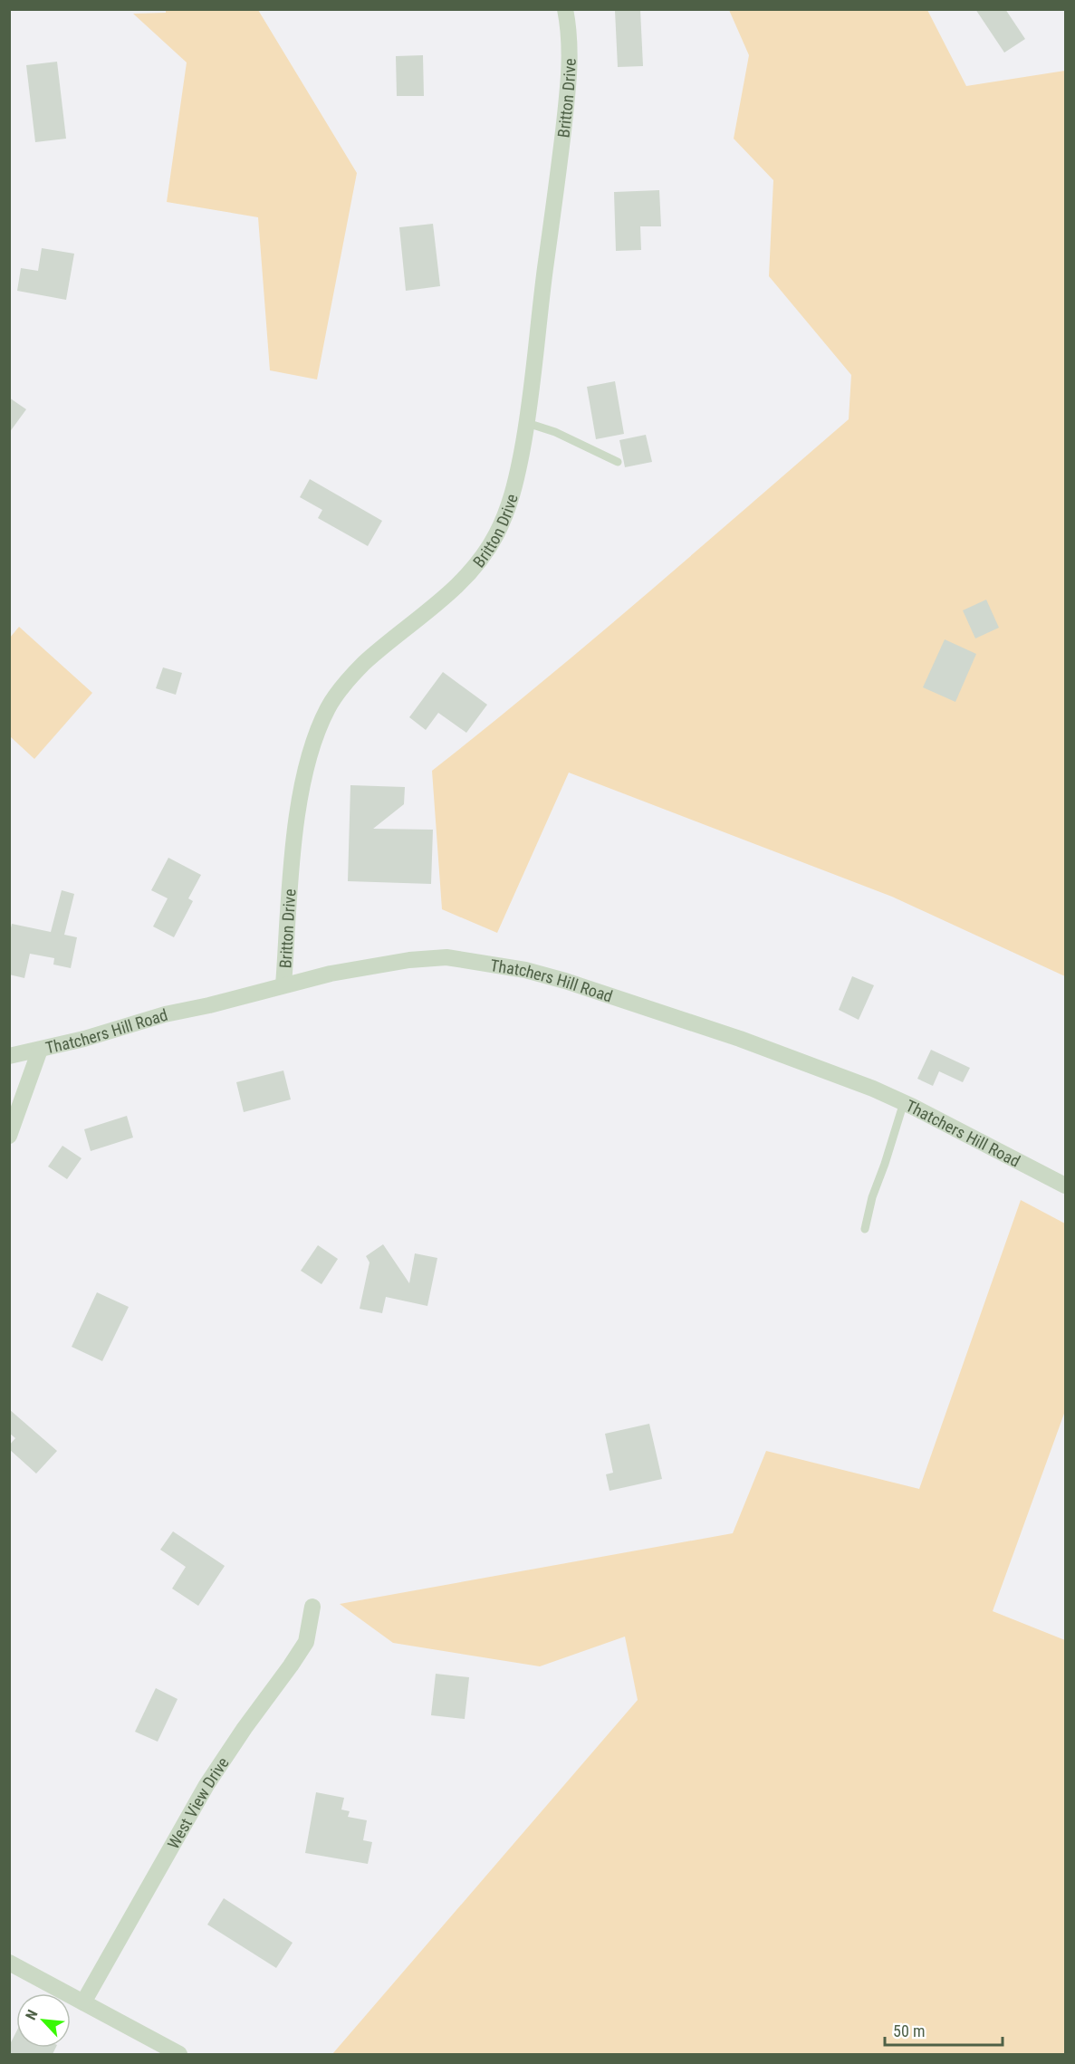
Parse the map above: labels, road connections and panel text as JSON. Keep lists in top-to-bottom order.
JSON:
{
  "streets": {
    "street": ["Britton Drive", "Thatchers Hill Road", "West View Drive"]
  },
  "crossings": [
    ["Britton Drive", "Thatchers Hill Road"]
  ],
  "scale_bar": "50 m",
  "north": "top left"
}
